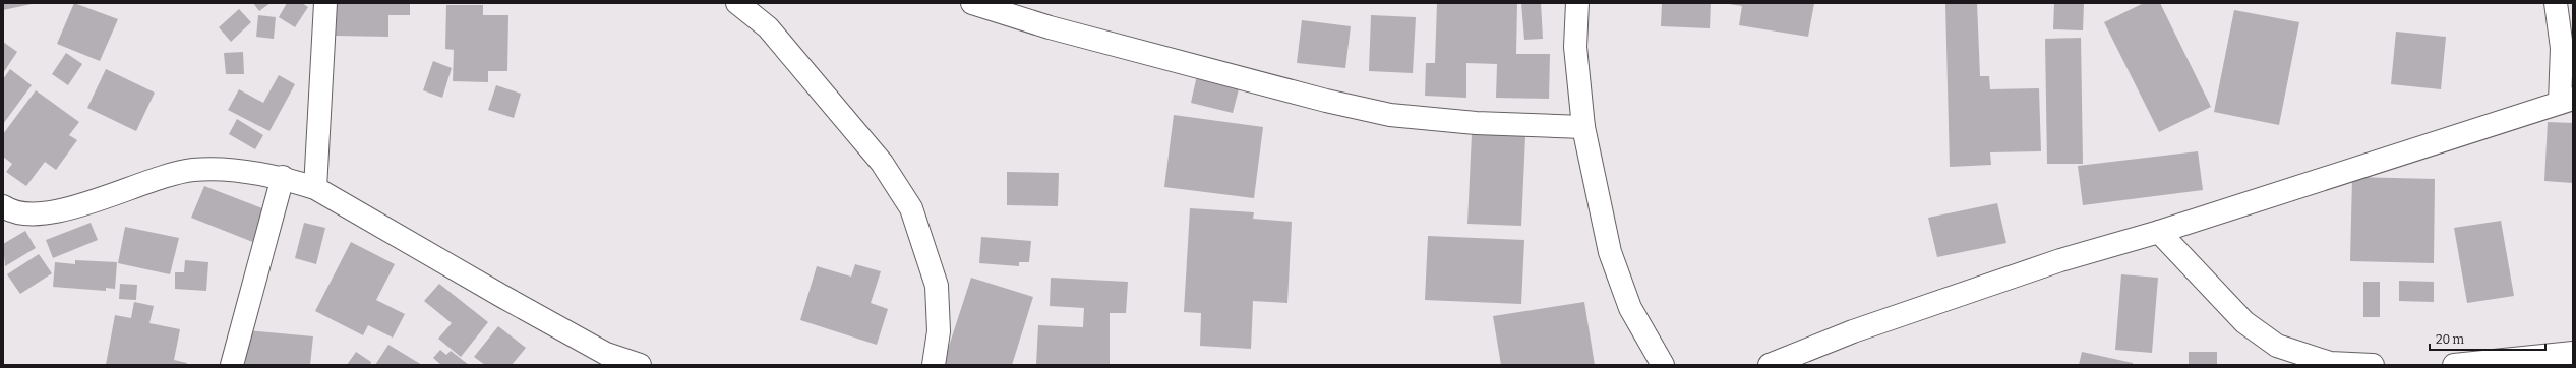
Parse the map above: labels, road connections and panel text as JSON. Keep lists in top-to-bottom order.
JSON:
{
  "scale_bar": "20 m"
}
